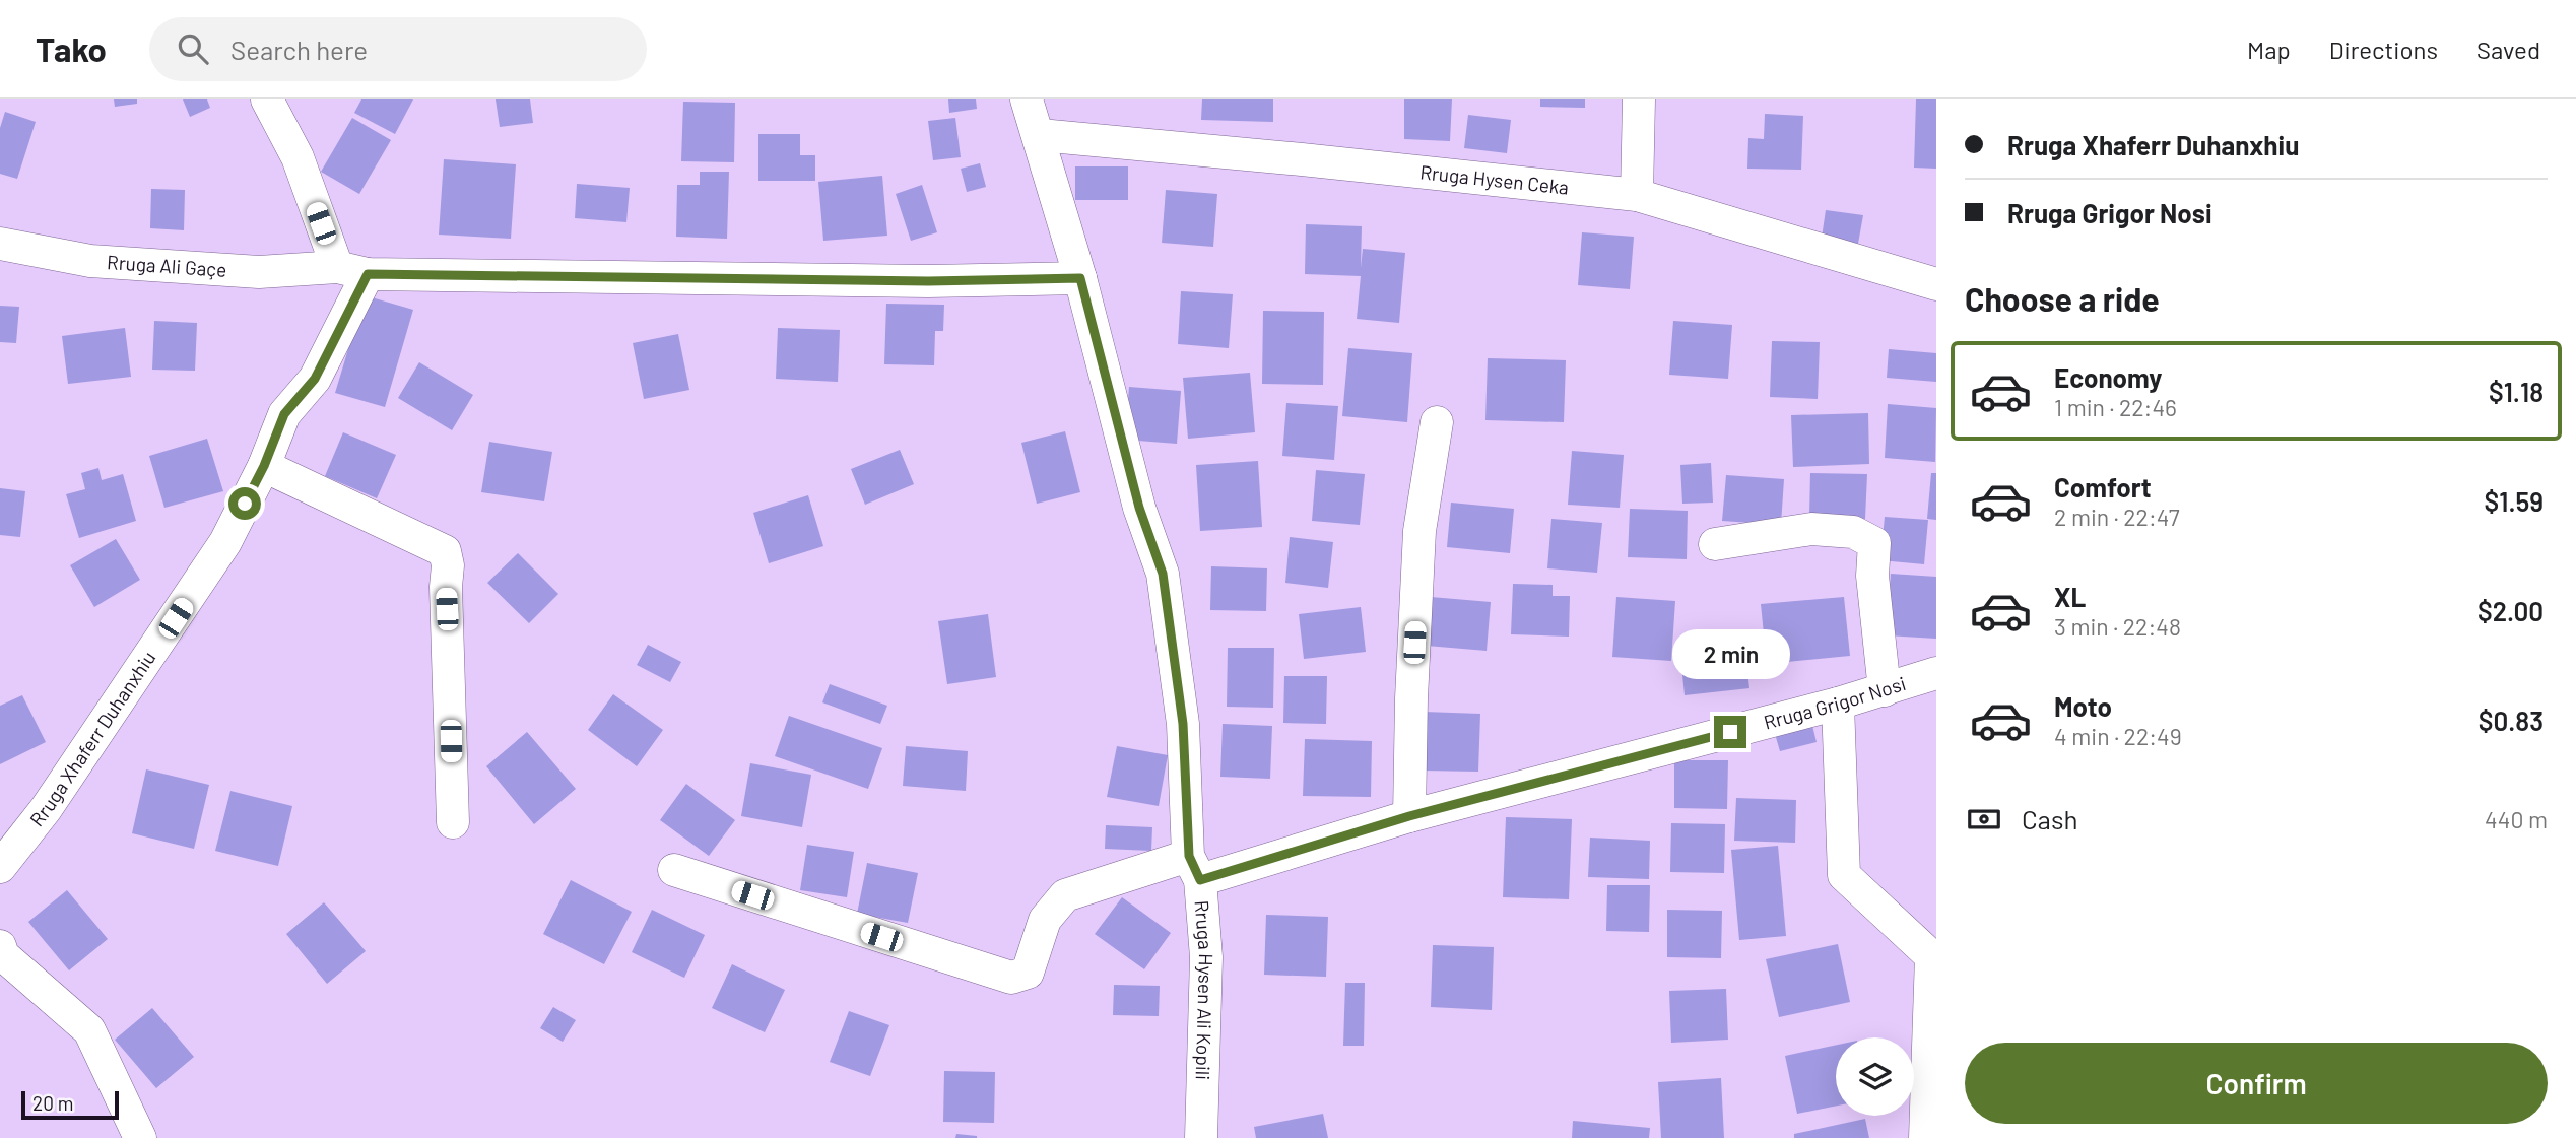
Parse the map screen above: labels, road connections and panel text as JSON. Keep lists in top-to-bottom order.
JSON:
{
  "streets": {
    "street": [
      "Rruga Hysen Ceka",
      "Rruga Ali Gaçe",
      "Rruga Grigor Nosi",
      "Rruga Xhaferr Duhanxhiu",
      "Rruga Hysen Ali Kopili"
    ]
  },
  "crossings": [
    ["Rruga Hysen Ceka", "Rruga Hysen Ali Kopili"],
    ["Rruga Grigor Nosi", "Rruga Hysen Ali Kopili"]
  ],
  "scale_bar": "20 m",
  "page": {
    "header": "Tako",
    "search": "Search here",
    "nav": ["Map", "Directions", "Saved"],
    "banner": ["Rruga Xhaferr Duhanxhiu", "Rruga Grigor Nosi"],
    "heading": "Choose a ride",
    "list": [
      {
        "name": "Economy",
        "note": "1 min · 22:46",
        "value": "$1.18"
      },
      {
        "name": "Comfort",
        "note": "2 min · 22:47",
        "value": "$1.59"
      },
      {
        "name": "XL",
        "note": "3 min · 22:48",
        "value": "$2.00"
      },
      {
        "name": "Moto",
        "note": "4 min · 22:49",
        "value": "$0.83"
      }
    ],
    "bubble": "2 min",
    "pay": ["Cash", "440 m"],
    "buttons": "Confirm",
    "scale": "20 m"
  }
}
